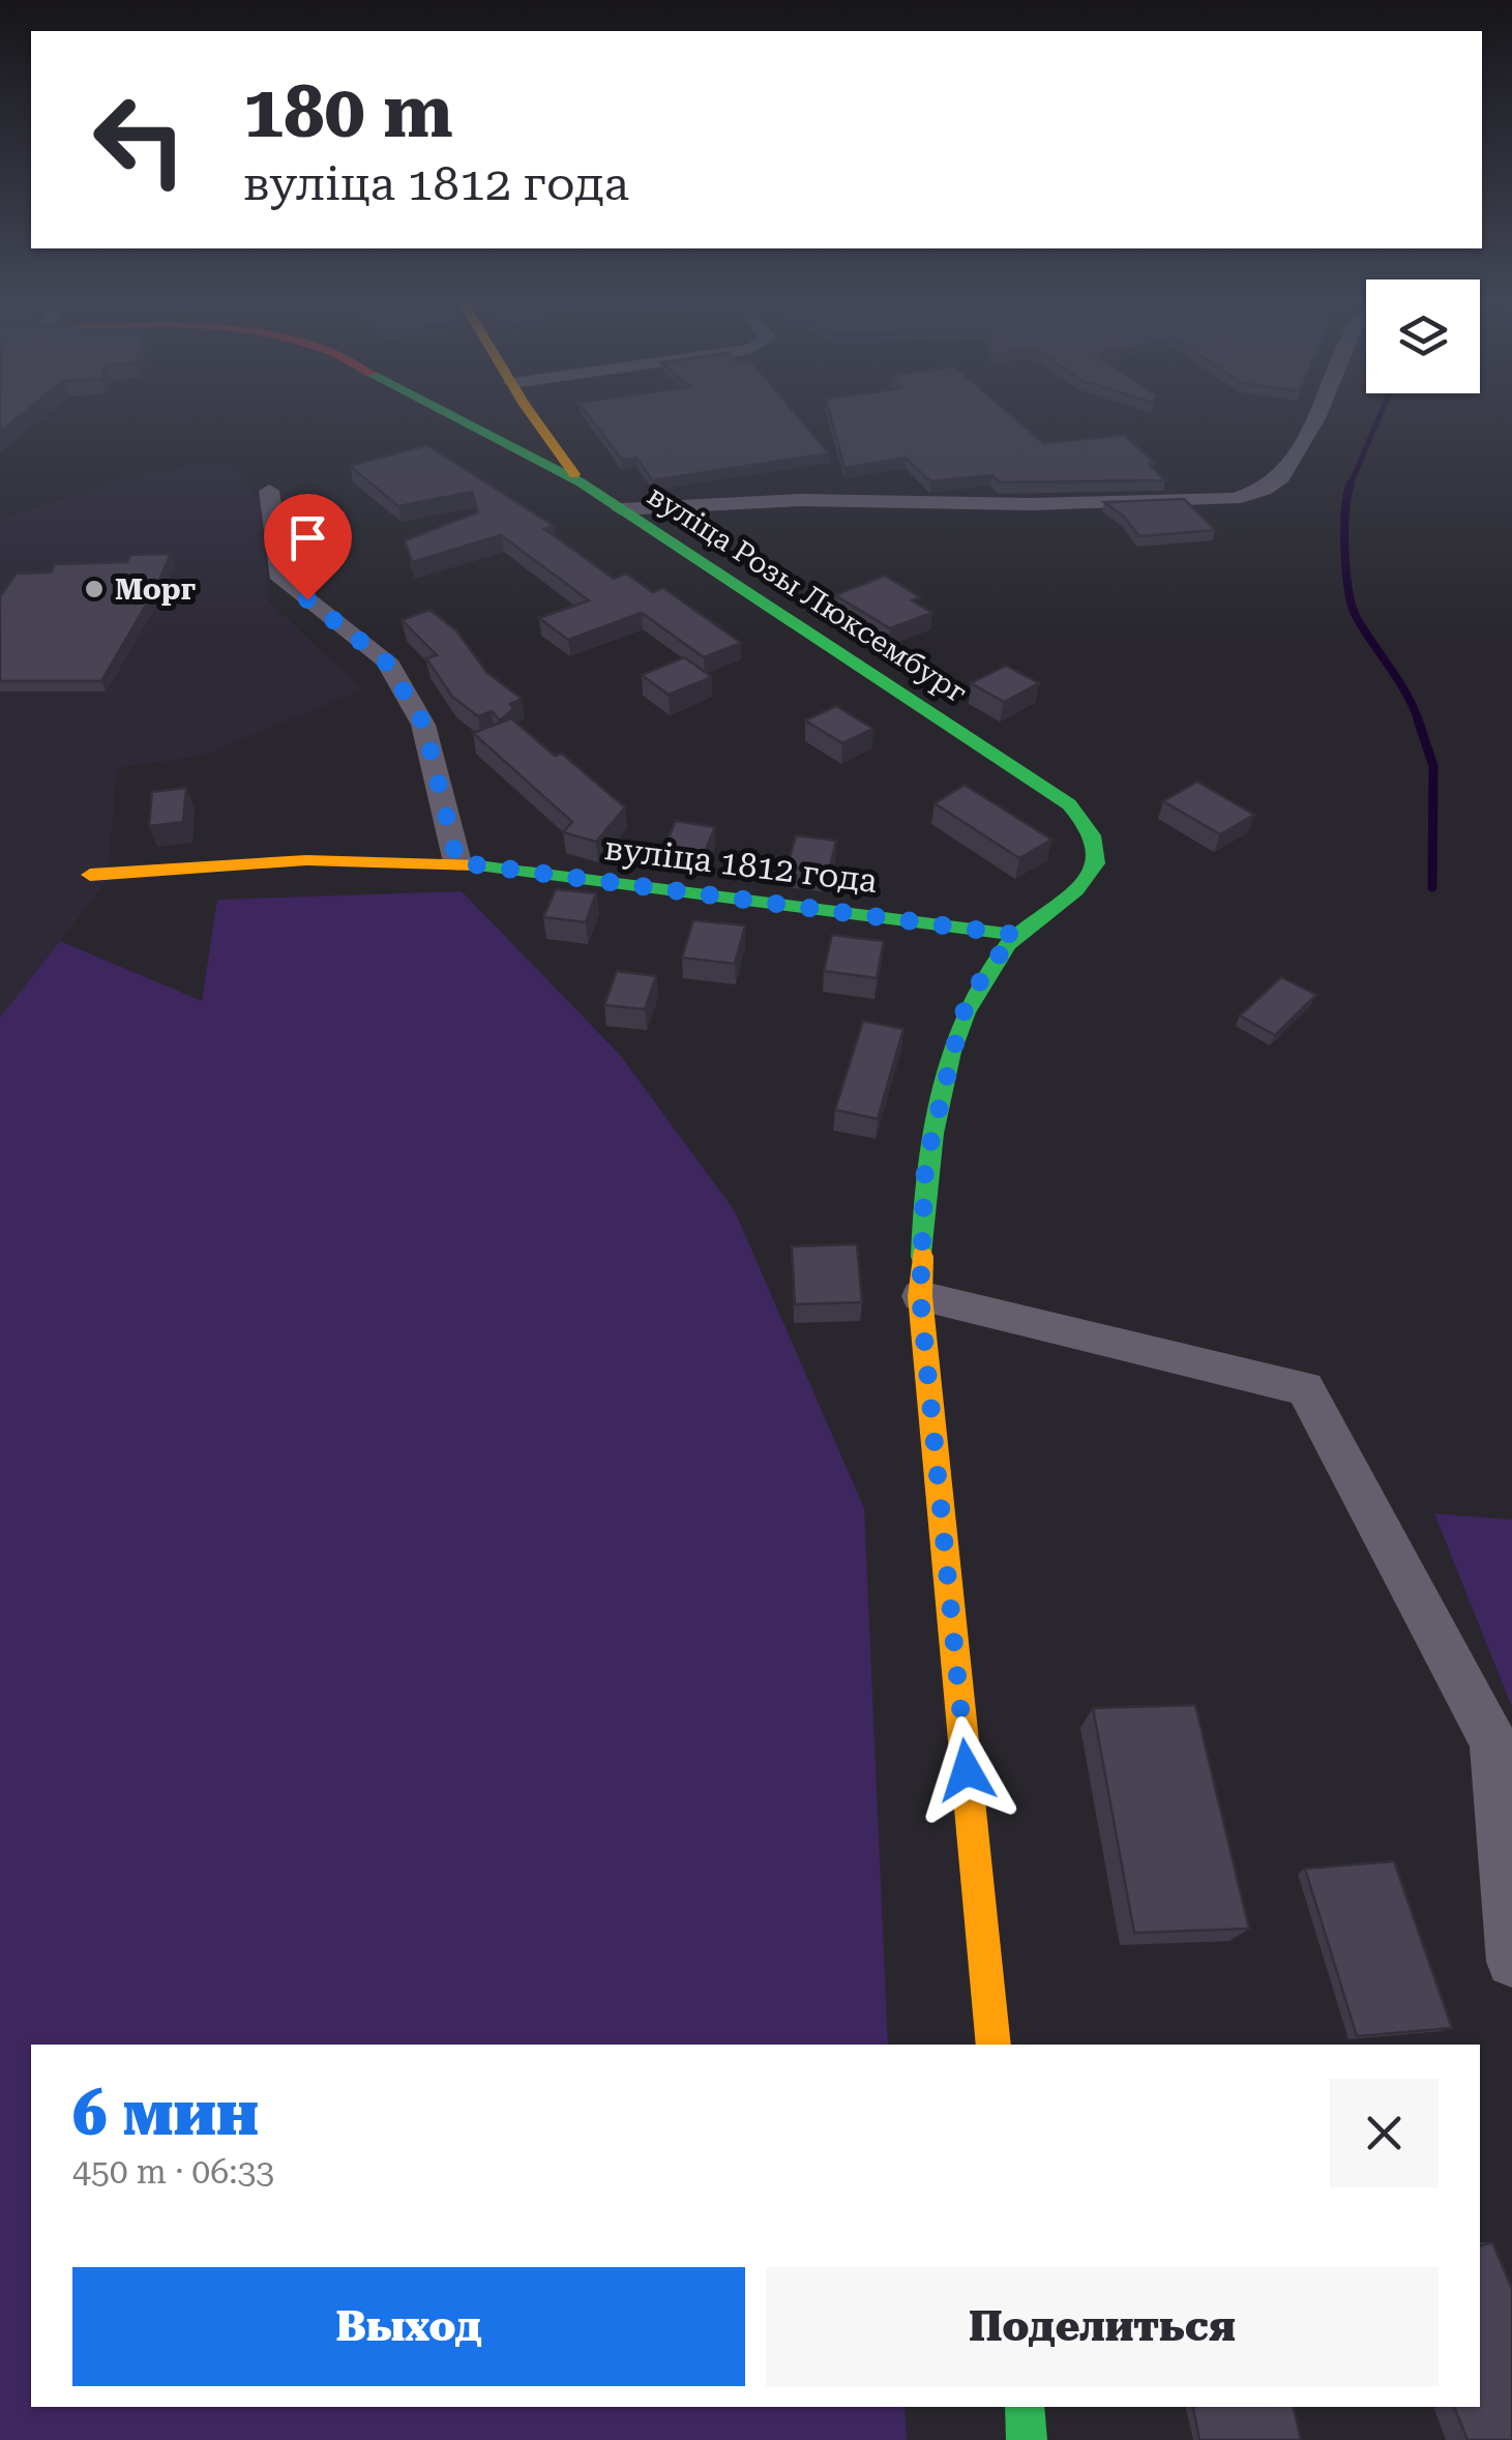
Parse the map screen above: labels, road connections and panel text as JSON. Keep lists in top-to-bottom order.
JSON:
{
  "streets": {
    "main road": ["вуліца Розы Люксембург", "вуліца 1812 года"]
  },
  "crossings": [
    ["вуліца Розы Люксембург", "вуліца 1812 года"]
  ],
  "places": ["Морг"],
  "page": {
    "turn": ["180 m", "вуліца 1812 года"],
    "heading": ["6 мин", "450 m · 06:33"],
    "buttons": ["Выход", "Поделиться"]
  }
}
